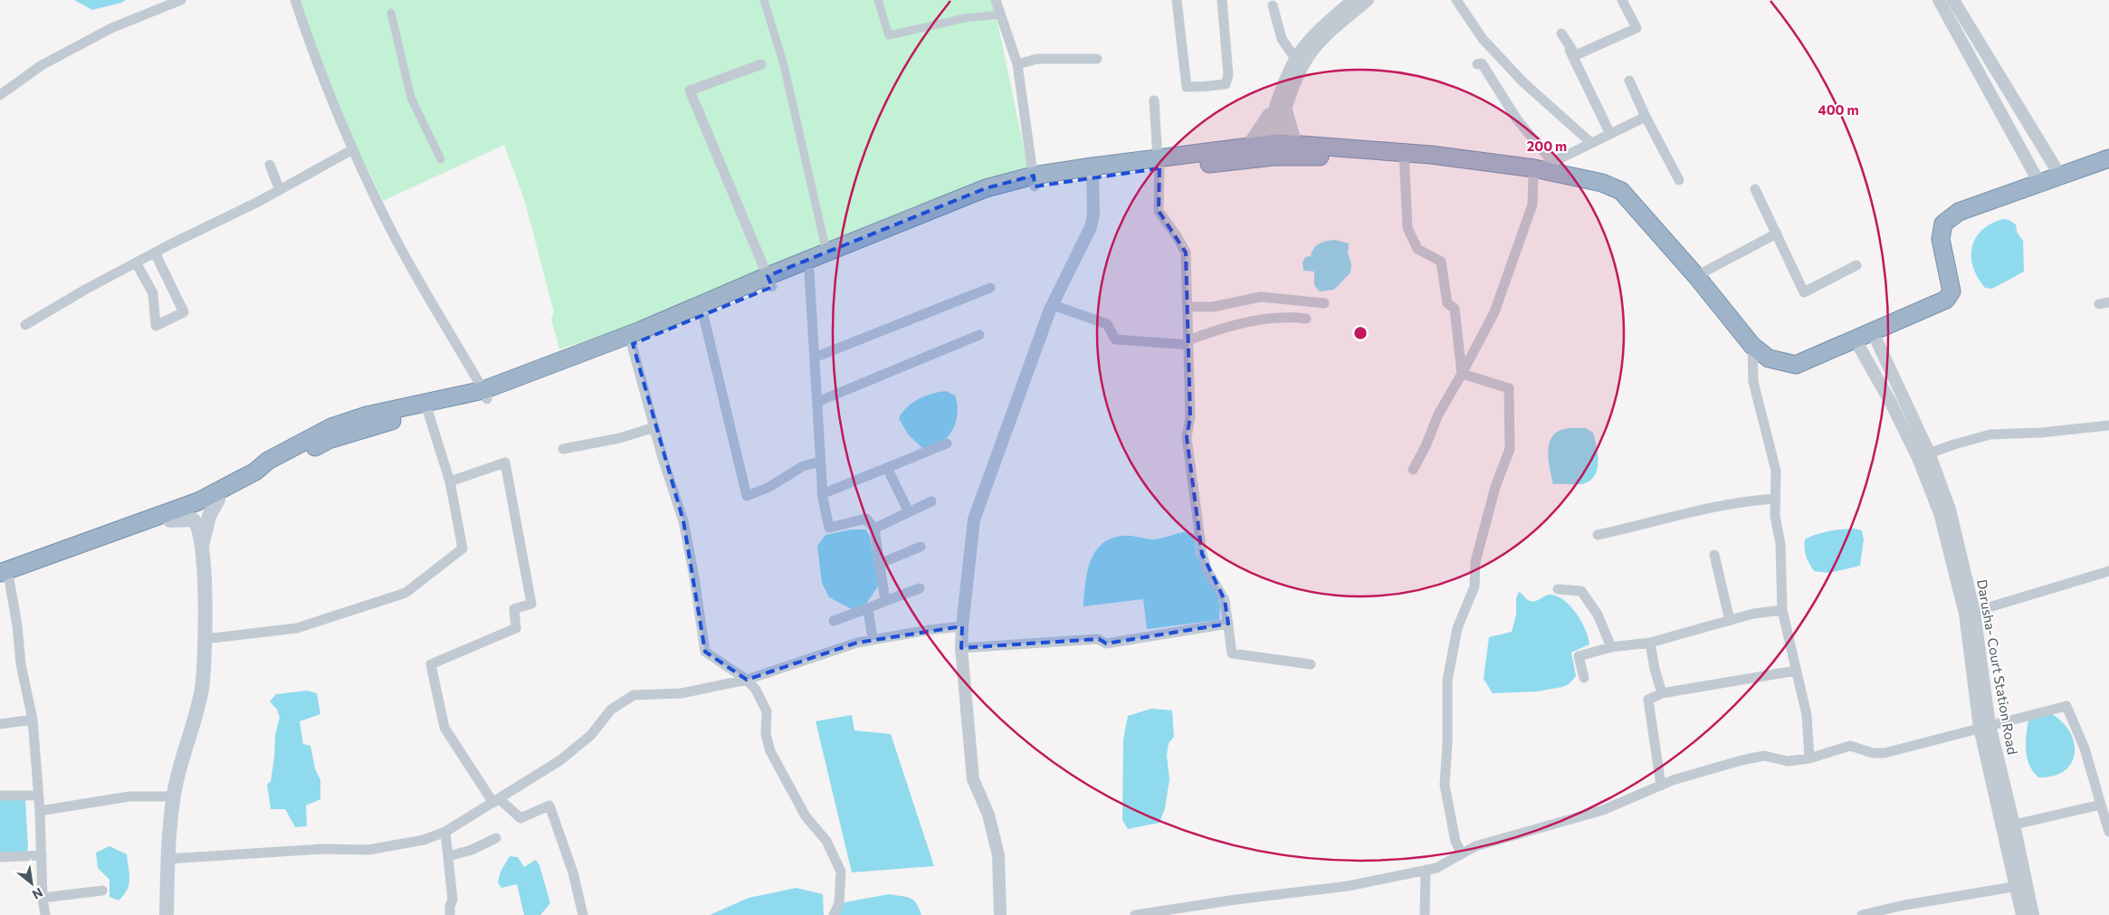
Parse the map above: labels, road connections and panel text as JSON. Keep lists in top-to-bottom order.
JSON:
{
  "streets": {
    "street": ["Darusha- Court Station Road"]
  },
  "north": "bottom right",
  "rings": ["400 m", "200 m"]
}
